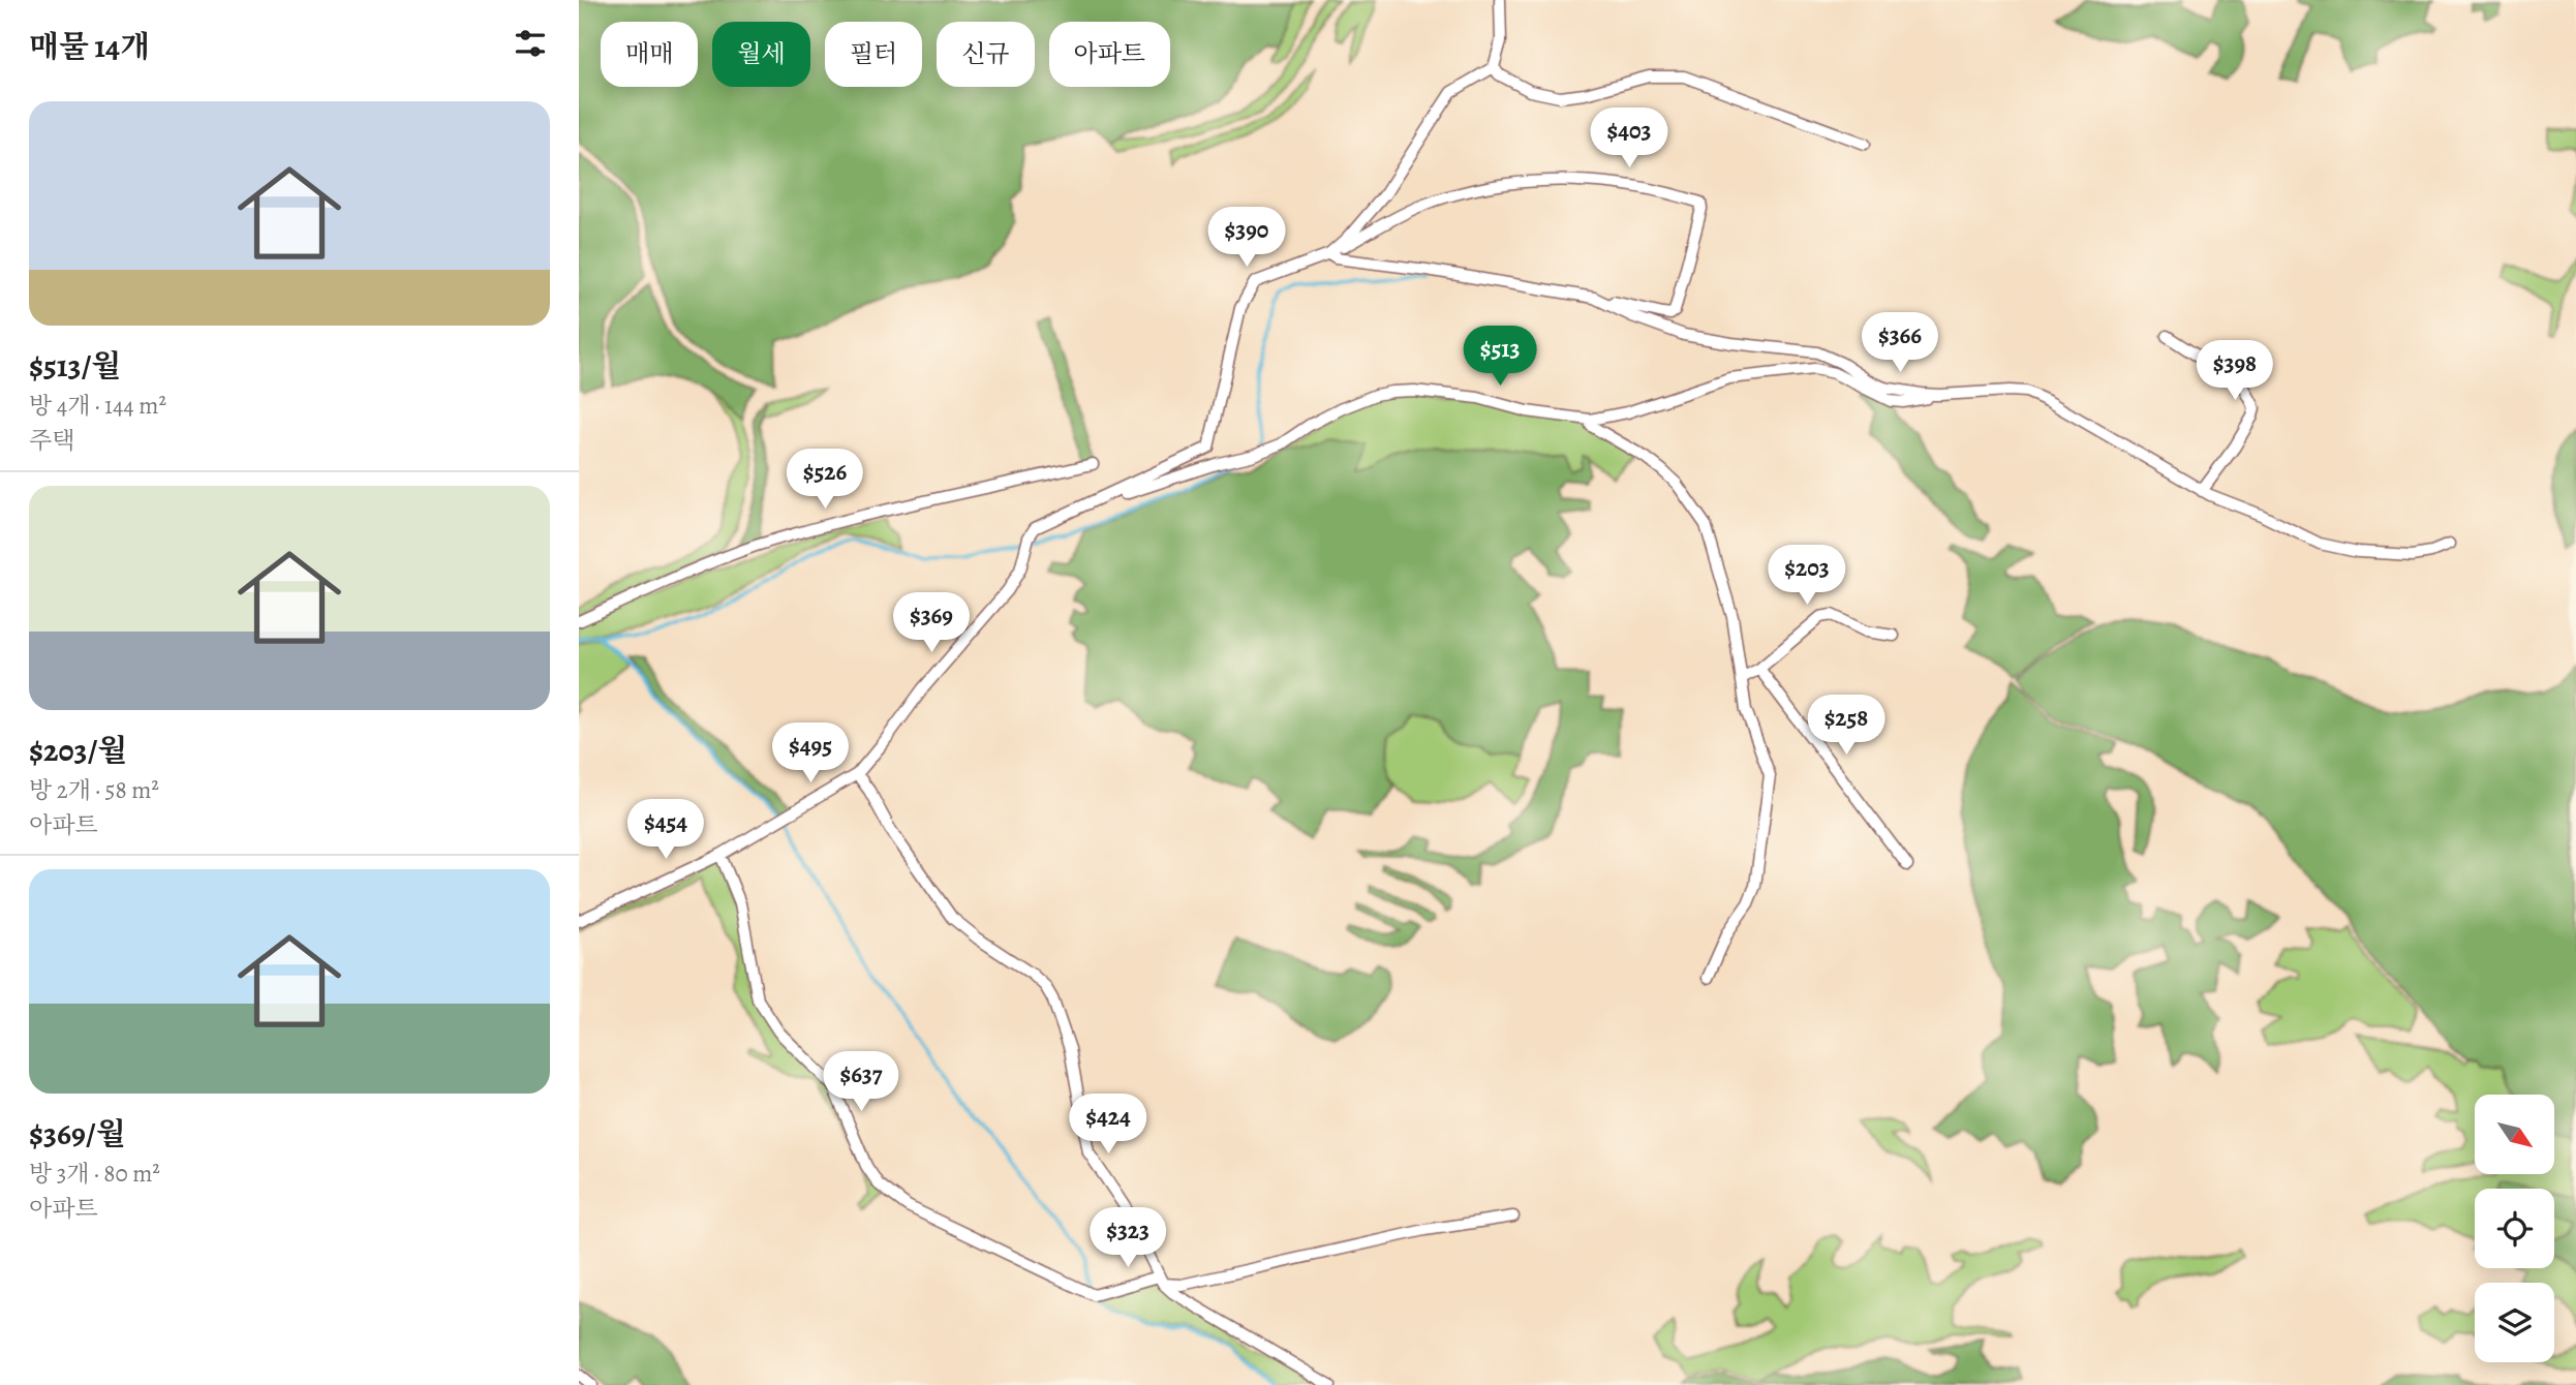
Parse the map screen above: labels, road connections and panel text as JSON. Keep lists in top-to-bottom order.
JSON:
{
  "north": "bottom right",
  "page": {
    "heading": "매물 14개",
    "chip": [
      "매매",
      "월세",
      "필터",
      "신규",
      "아파트"
    ],
    "list": [
      {
        "name": "$513/월",
        "note": "방 4개 · 144 m² · 주택"
      },
      {
        "name": "$203/월",
        "note": "방 2개 · 58 m² · 아파트"
      },
      {
        "name": "$369/월",
        "note": "방 3개 · 80 m² · 아파트"
      }
    ],
    "price": [
      "$403",
      "$390",
      "$366",
      "$513",
      "$398",
      "$526",
      "$203",
      "$369",
      "$258",
      "$495",
      "$454",
      "$637",
      "$424",
      "$323"
    ]
  }
}
